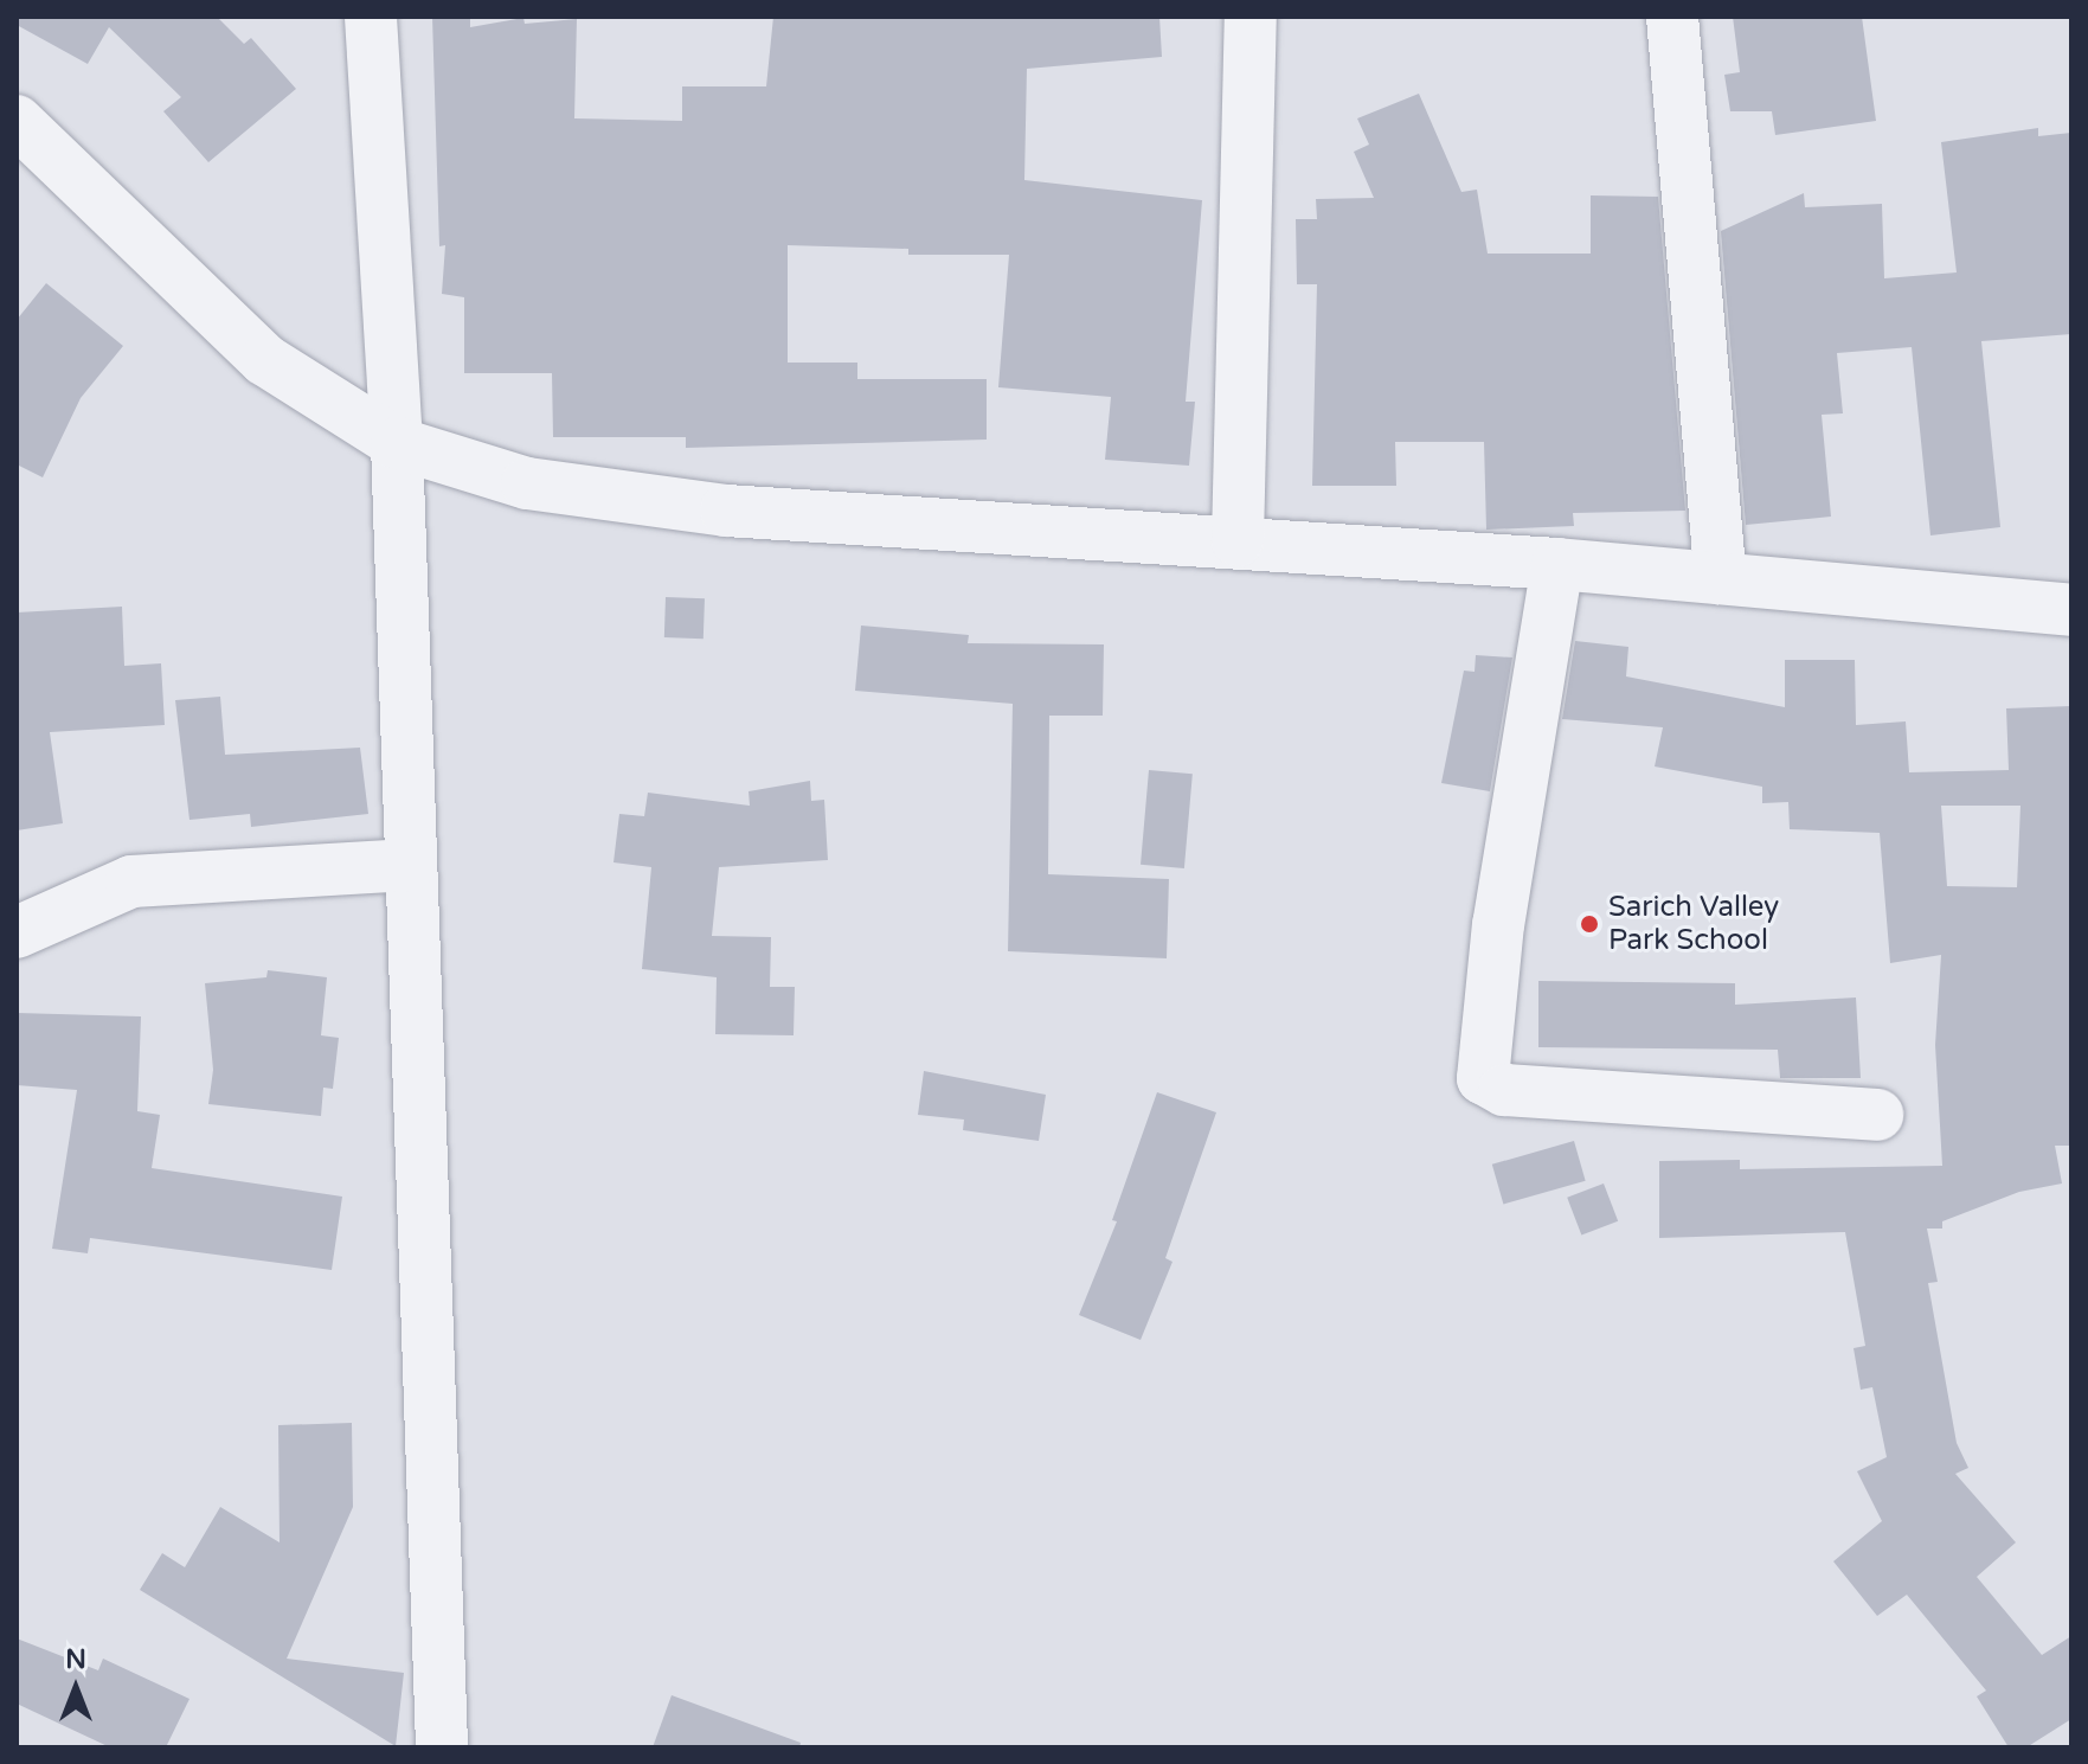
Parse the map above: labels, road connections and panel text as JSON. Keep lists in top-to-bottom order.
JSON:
{
  "places": ["Sarich Valley Park School"],
  "north": "top"
}
